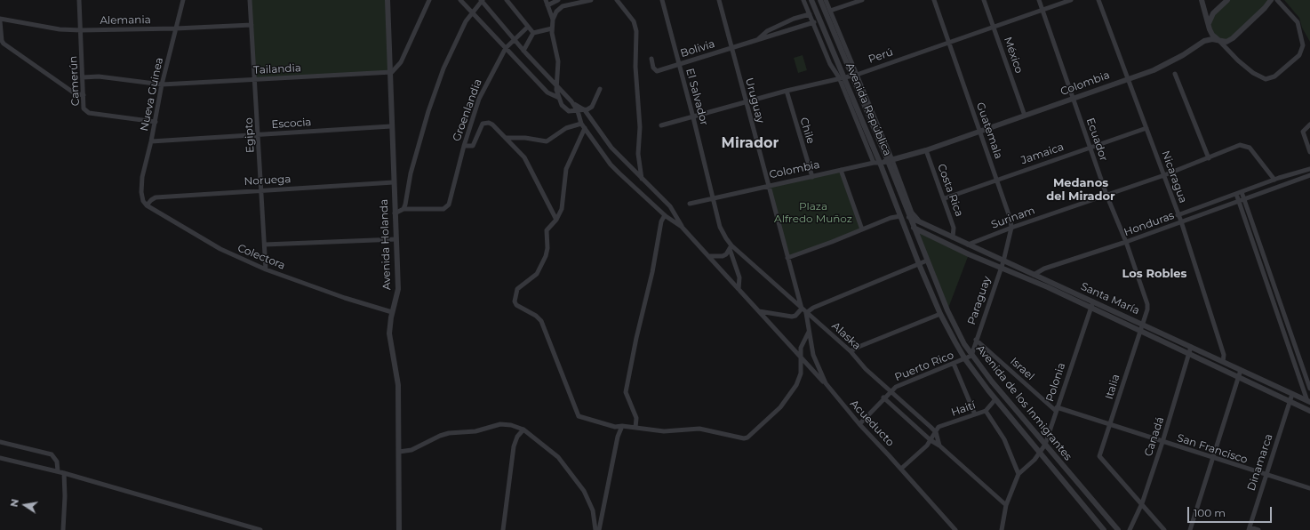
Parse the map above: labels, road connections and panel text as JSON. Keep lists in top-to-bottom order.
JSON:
{
  "streets": {
    "street": [
      "Alemania",
      "Bolivia",
      "México",
      "Perú",
      "Tailandia",
      "Camerún",
      "Colombia",
      "Nueva Guinea",
      "El Salvador",
      "Uruguay",
      "Avenida República",
      "Groenlandia",
      "Escocia",
      "Chile",
      "Guatemala",
      "Egipto",
      "Ecuador",
      "Jamaica",
      "Nicaragua",
      "Noruega",
      "Costa Rica",
      "Surinam",
      "Honduras",
      "Avenida Holanda",
      "Colectora",
      "Santa María",
      "Paraguay",
      "Alaska",
      "Puerto Rico",
      "Israel",
      "Polonia",
      "Italia",
      "Avenida de los Inmigrantes",
      "Haití",
      "Acueducto",
      "Canadá",
      "San Francisco",
      "Dinamarca"
    ]
  },
  "crossings": [
    ["Alemania", "Camerún"],
    ["Alemania", "Nueva Guinea"],
    ["Alemania", "Egipto"],
    ["Bolivia", "El Salvador"],
    ["Bolivia", "Uruguay"],
    ["México", "Perú"],
    ["México", "Colombia"],
    ["Perú", "El Salvador"],
    ["Perú", "Uruguay"],
    ["Perú", "Avenida República"],
    ["Perú", "Chile"],
    ["Perú", "Guatemala"],
    ["Perú", "Ecuador"],
    ["Tailandia", "Camerún"],
    ["Tailandia", "Nueva Guinea"],
    ["Tailandia", "Egipto"],
    ["Tailandia", "Avenida Holanda"],
    ["Camerún", "Nueva Guinea"],
    ["Colombia", "El Salvador"],
    ["Colombia", "Uruguay"],
    ["Colombia", "Avenida República"],
    ["Colombia", "Chile"],
    ["Colombia", "Guatemala"],
    ["Colombia", "Ecuador"],
    ["Colombia", "Nicaragua"],
    ["Colombia", "Costa Rica"],
    ["Nueva Guinea", "Escocia"],
    ["Nueva Guinea", "Noruega"],
    ["Nueva Guinea", "Colectora"],
    ["El Salvador", "Alaska"],
    ["Uruguay", "Alaska"],
    ["Avenida República", "Santa María"],
    ["Avenida República", "Avenida de los Inmigrantes"],
    ["Escocia", "Egipto"],
    ["Escocia", "Avenida Holanda"],
    ["Guatemala", "Jamaica"],
    ["Guatemala", "Surinam"],
    ["Guatemala", "Santa María"],
    ["Guatemala", "Paraguay"],
    ["Egipto", "Noruega"],
    ["Egipto", "Colectora"],
    ["Ecuador", "Jamaica"],
    ["Ecuador", "Surinam"],
    ["Ecuador", "Honduras"],
    ["Ecuador", "Santa María"],
    ["Ecuador", "Italia"],
    ["Jamaica", "Nicaragua"],
    ["Jamaica", "Costa Rica"],
    ["Nicaragua", "Surinam"],
    ["Nicaragua", "Honduras"],
    ["Nicaragua", "Santa María"],
    ["Noruega", "Avenida Holanda"],
    ["Noruega", "Colectora"],
    ["Costa Rica", "Santa María"],
    ["Surinam", "Honduras"],
    ["Surinam", "Santa María"],
    ["Honduras", "Santa María"],
    ["Avenida Holanda", "Colectora"],
    ["Santa María", "Paraguay"],
    ["Santa María", "Polonia"],
    ["Santa María", "Italia"],
    ["Santa María", "Avenida de los Inmigrantes"],
    ["Santa María", "Canadá"],
    ["Santa María", "Dinamarca"],
    ["Paraguay", "Puerto Rico"],
    ["Paraguay", "Israel"],
    ["Paraguay", "Avenida de los Inmigrantes"],
    ["Alaska", "Puerto Rico"],
    ["Alaska", "Haití"],
    ["Alaska", "Acueducto"],
    ["Puerto Rico", "Avenida de los Inmigrantes"],
    ["Puerto Rico", "Acueducto"],
    ["Israel", "Polonia"],
    ["Israel", "San Francisco"],
    ["Polonia", "Avenida de los Inmigrantes"],
    ["Polonia", "San Francisco"],
    ["Italia", "Canadá"],
    ["Italia", "San Francisco"],
    ["Avenida de los Inmigrantes", "Haití"],
    ["Canadá", "San Francisco"],
    ["San Francisco", "Dinamarca"]
  ],
  "districts": ["Mirador", "Medanos del Mirador", "Los Robles"],
  "parks": ["Plaza Alfredo Muñoz"],
  "scale_bar": "100 m",
  "north": "left"
}
